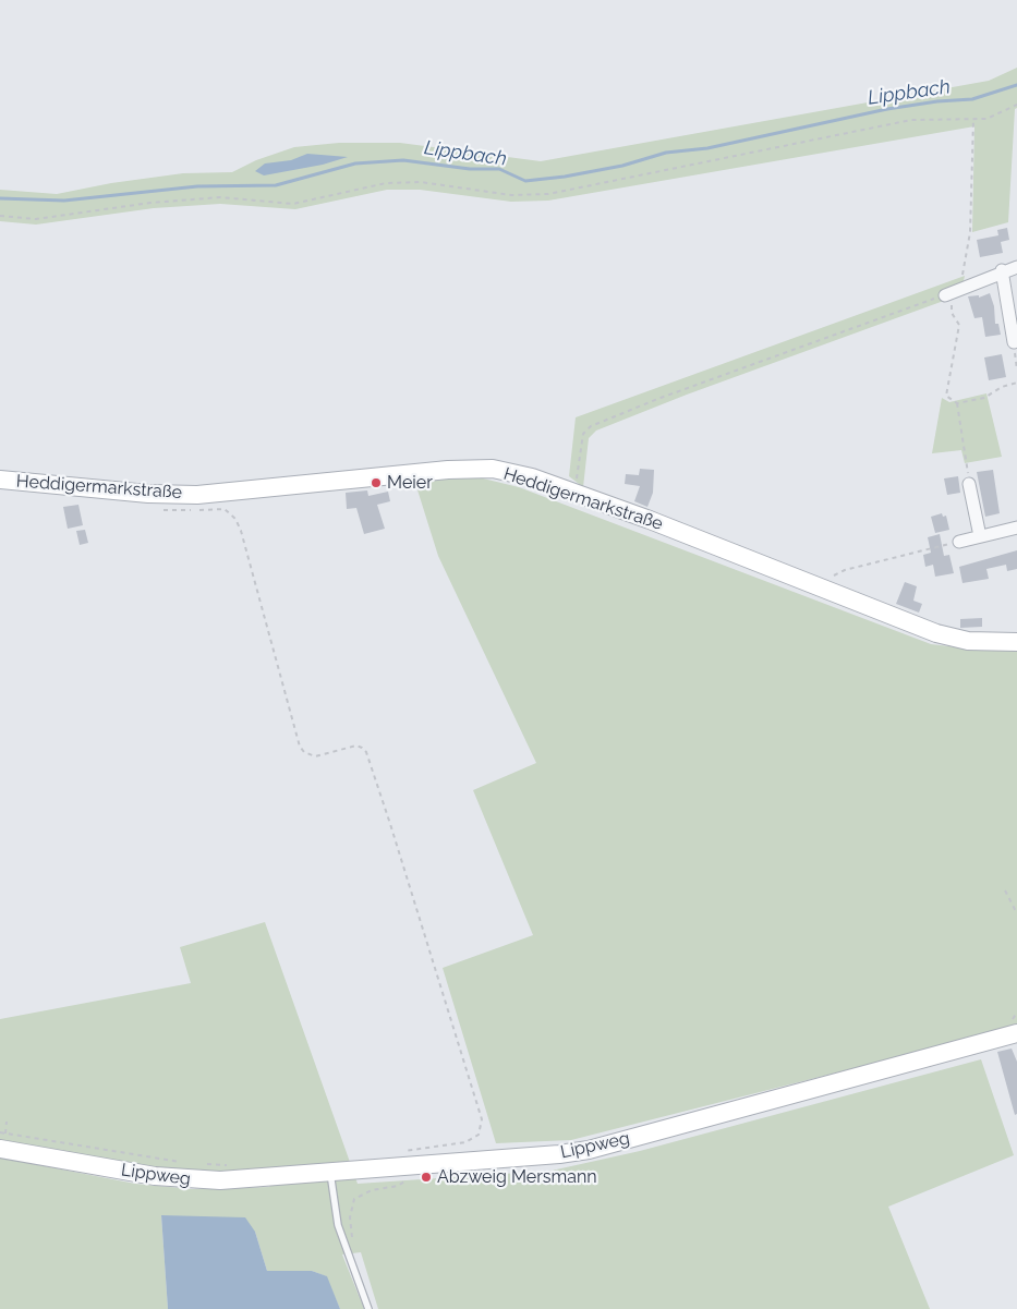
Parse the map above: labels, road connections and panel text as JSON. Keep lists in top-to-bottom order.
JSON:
{
  "streets": {
    "street": ["Heddigermarkstraße", "Lippweg"]
  },
  "water": ["Lippbach"],
  "places": ["Meier", "Abzweig Mersmann"]
}
